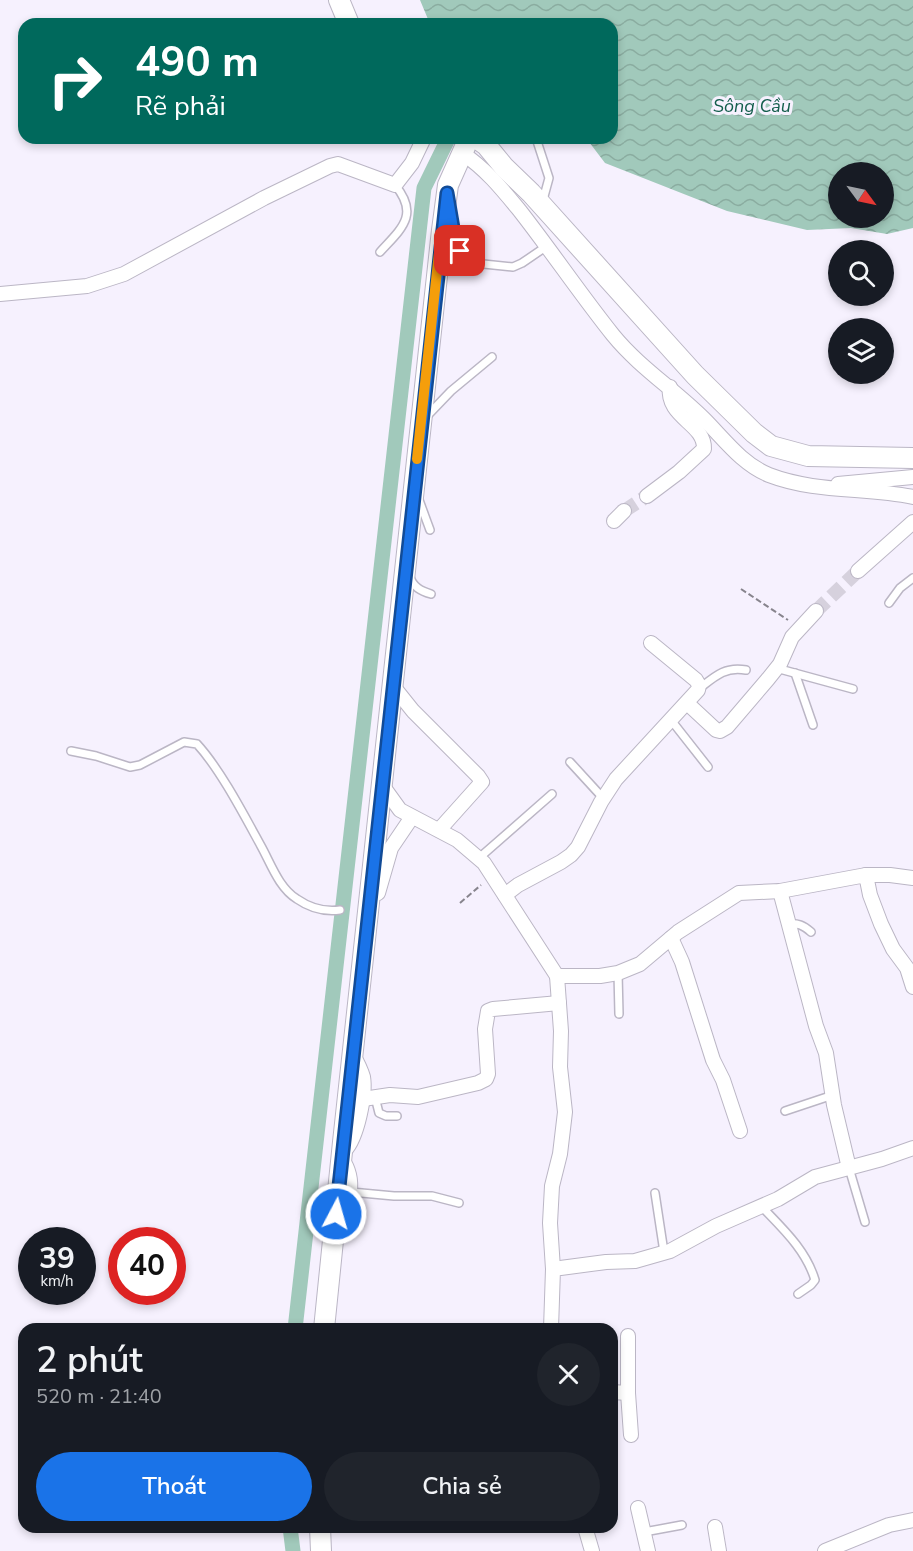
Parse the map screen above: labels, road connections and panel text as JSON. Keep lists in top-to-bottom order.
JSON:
{
  "water": ["Sông Cầu"],
  "north": "bottom right",
  "page": {
    "turn": ["490 m", "Rẽ phải"],
    "speed": "39 km/h",
    "limit": "40",
    "heading": ["2 phút", "520 m · 21:40"],
    "buttons": ["Thoát", "Chia sẻ"]
  }
}
